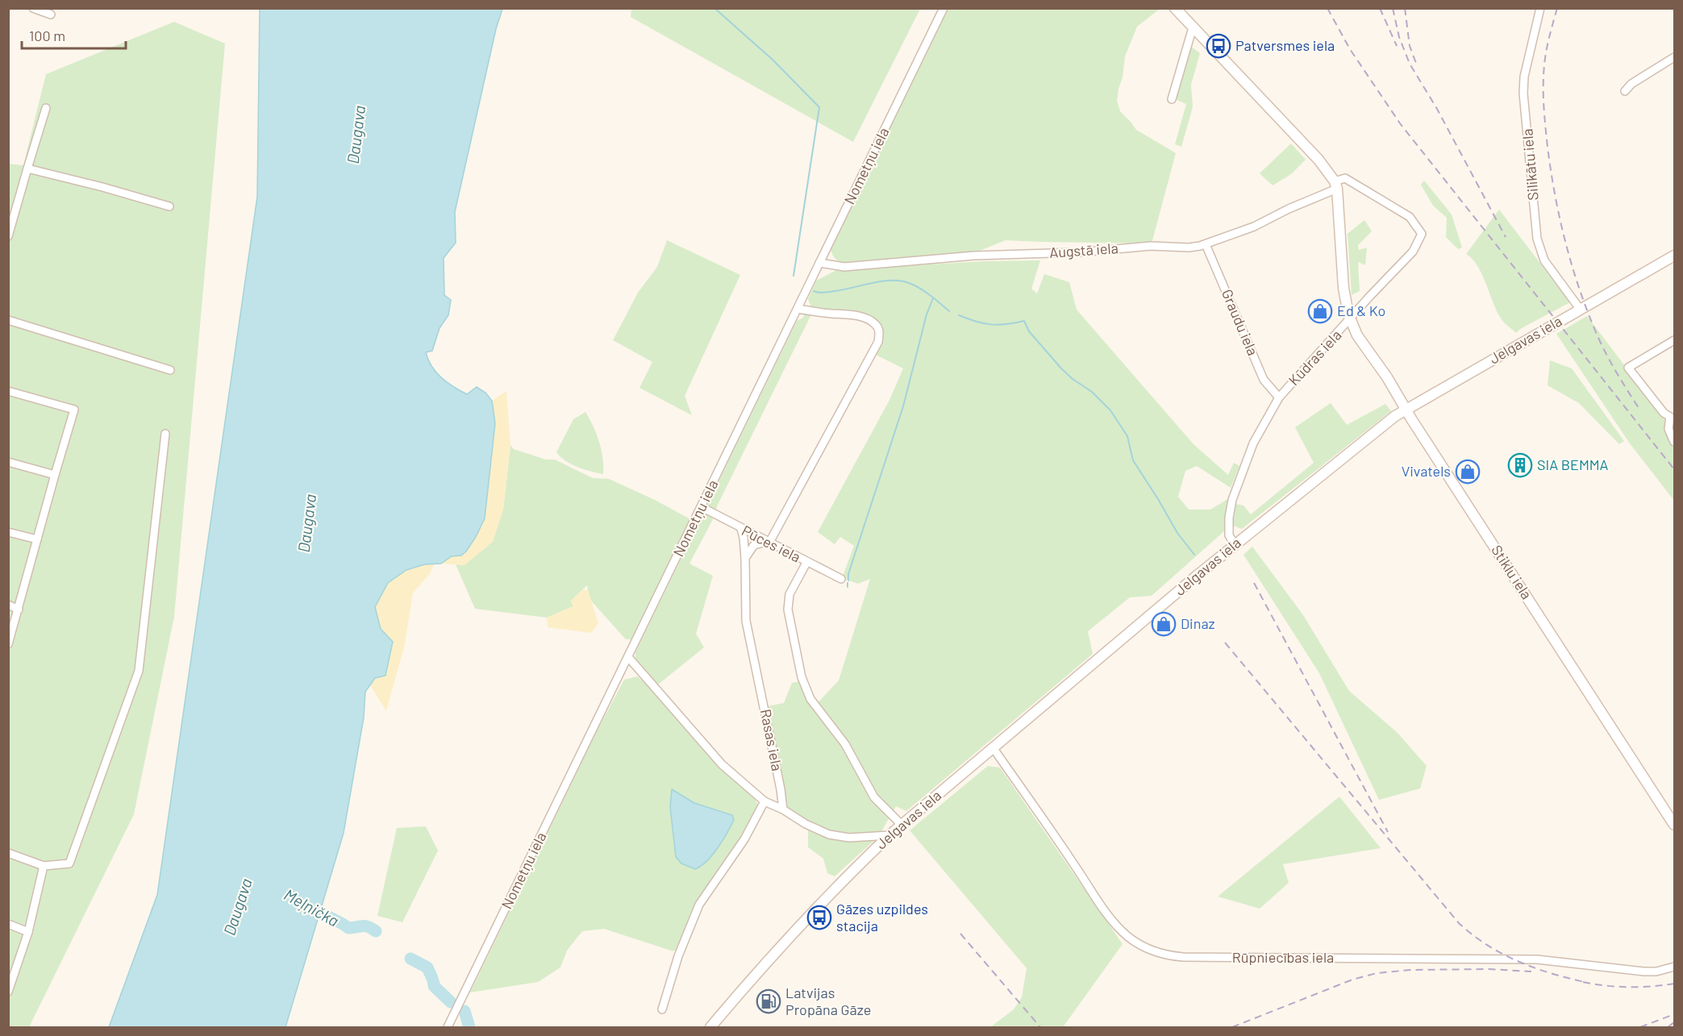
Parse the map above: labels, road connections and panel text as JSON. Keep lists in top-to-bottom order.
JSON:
{
  "streets": {
    "street": [
      "Silikātu iela",
      "Nometņu iela",
      "Augstā iela",
      "Graudu iela",
      "Jelgavas iela",
      "Kūdras iela",
      "Pūces iela",
      "Stiklu iela",
      "Rasas iela",
      "Rūpniecības iela"
    ]
  },
  "crossings": [
    ["Silikātu iela", "Jelgavas iela"],
    ["Nometņu iela", "Augstā iela"],
    ["Nometņu iela", "Pūces iela"],
    ["Augstā iela", "Graudu iela"],
    ["Augstā iela", "Kūdras iela"],
    ["Graudu iela", "Kūdras iela"],
    ["Jelgavas iela", "Kūdras iela"],
    ["Jelgavas iela", "Stiklu iela"],
    ["Jelgavas iela", "Rūpniecības iela"],
    ["Kūdras iela", "Stiklu iela"],
    ["Pūces iela", "Rasas iela"]
  ],
  "water": ["Daugava", "Meļņička"],
  "places": {
    "bus stop": ["Patversmes iela", "Gāzes uzpildes stacija"],
    "shop": ["Ed & Ko", "Vivatels", "Dinaz"],
    "building": ["SIA BEMMA"],
    "fuel station": ["Latvijas Propāna Gāze"]
  },
  "scale_bar": "100 m"
}
